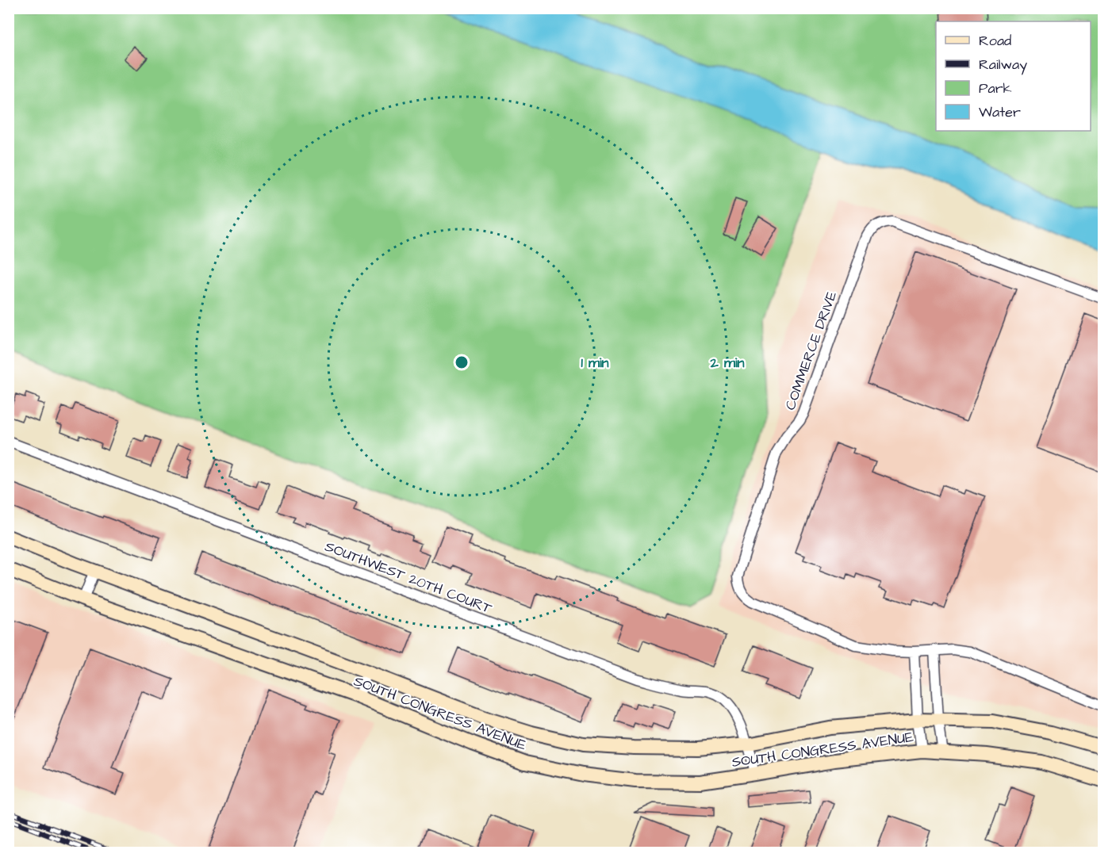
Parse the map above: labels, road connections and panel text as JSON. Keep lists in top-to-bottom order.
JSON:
{
  "streets": {
    "main road": ["SOUTH CONGRESS AVENUE"],
    "street": ["COMMERCE DRIVE", "SOUTHWEST 20TH COURT"]
  },
  "crossings": [
    ["SOUTHWEST 20TH COURT", "SOUTH CONGRESS AVENUE"]
  ],
  "legend": [
    "Road",
    "Railway",
    "Park",
    "Water"
  ],
  "rings": ["1 min", "2 min"]
}
